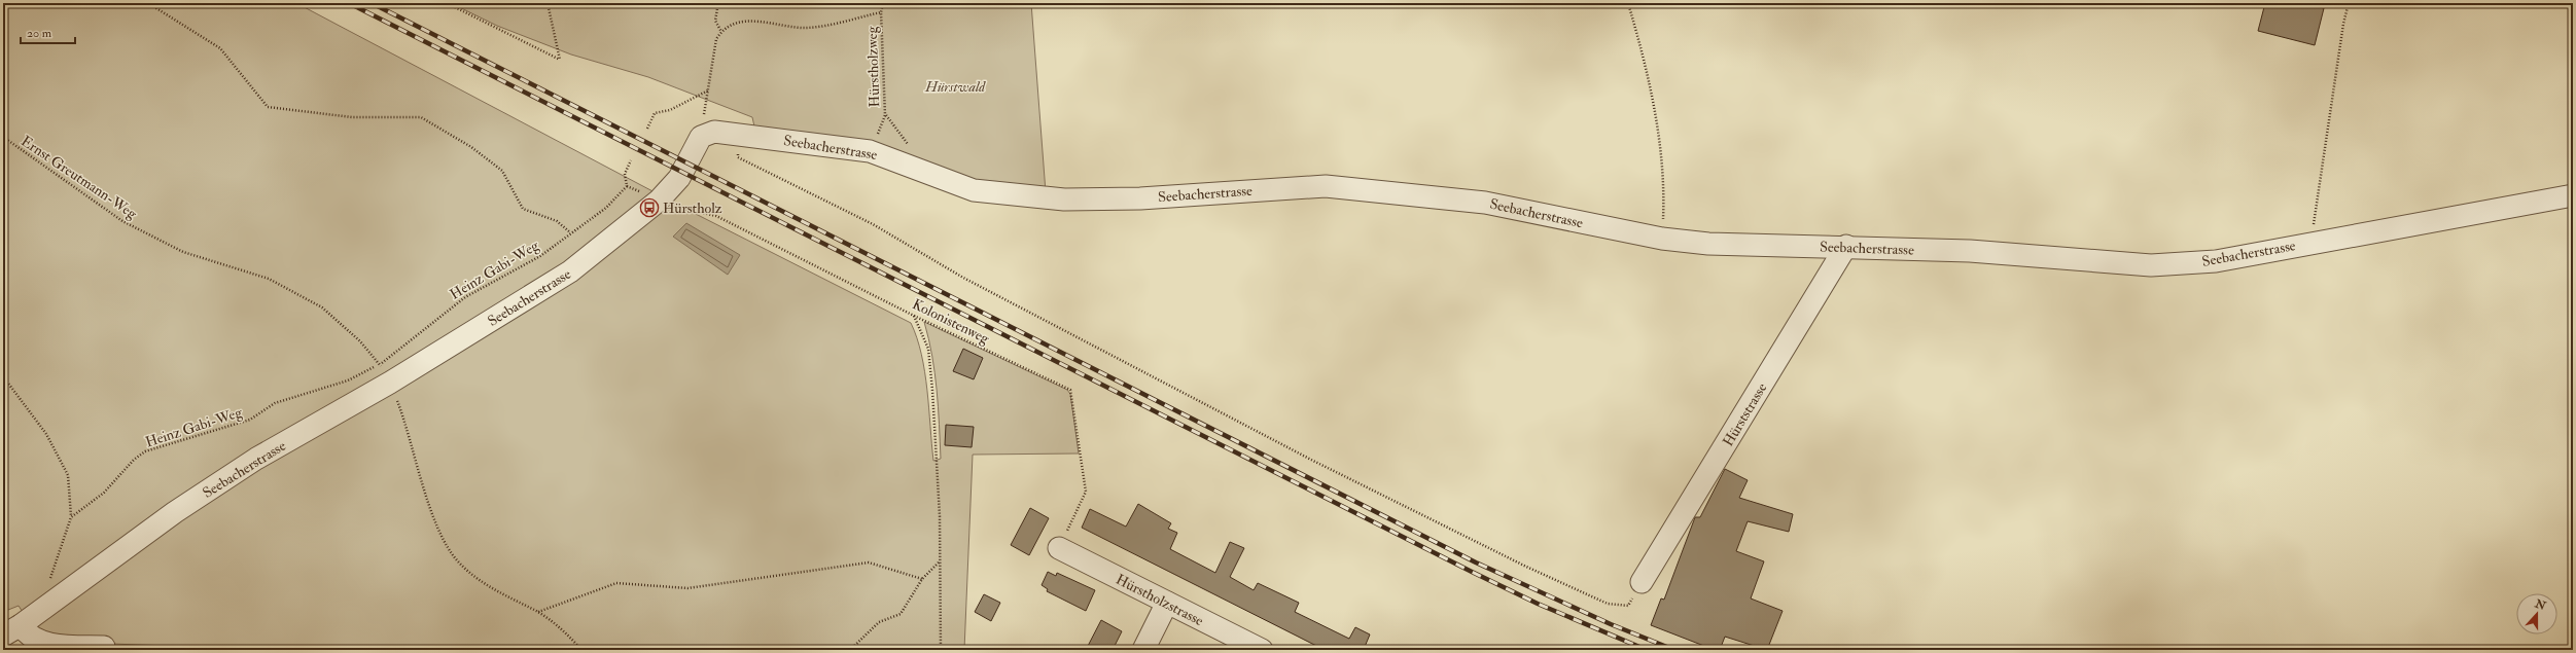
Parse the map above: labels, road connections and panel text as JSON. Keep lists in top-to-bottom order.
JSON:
{
  "streets": {
    "street": ["Seebacherstrasse", "Hürststrasse", "Hürstholzstrasse"],
    "path": [
      "Hürstholzweg",
      "Ernst Greutmann-Weg",
      "Heinz Gabi-Weg",
      "Kolonistenweg"
    ]
  },
  "crossings": [
    ["Hürstholzweg", "Seebacherstrasse"],
    ["Seebacherstrasse", "Ernst Greutmann-Weg"],
    ["Seebacherstrasse", "Hürststrasse"],
    ["Ernst Greutmann-Weg", "Heinz Gabi-Weg"],
    ["Kolonistenweg", "Hürstholzstrasse"]
  ],
  "parks": ["Hürstwald"],
  "places": {
    "bus stop": ["Hürstholz"]
  },
  "scale_bar": "20 m",
  "north": "top"
}
